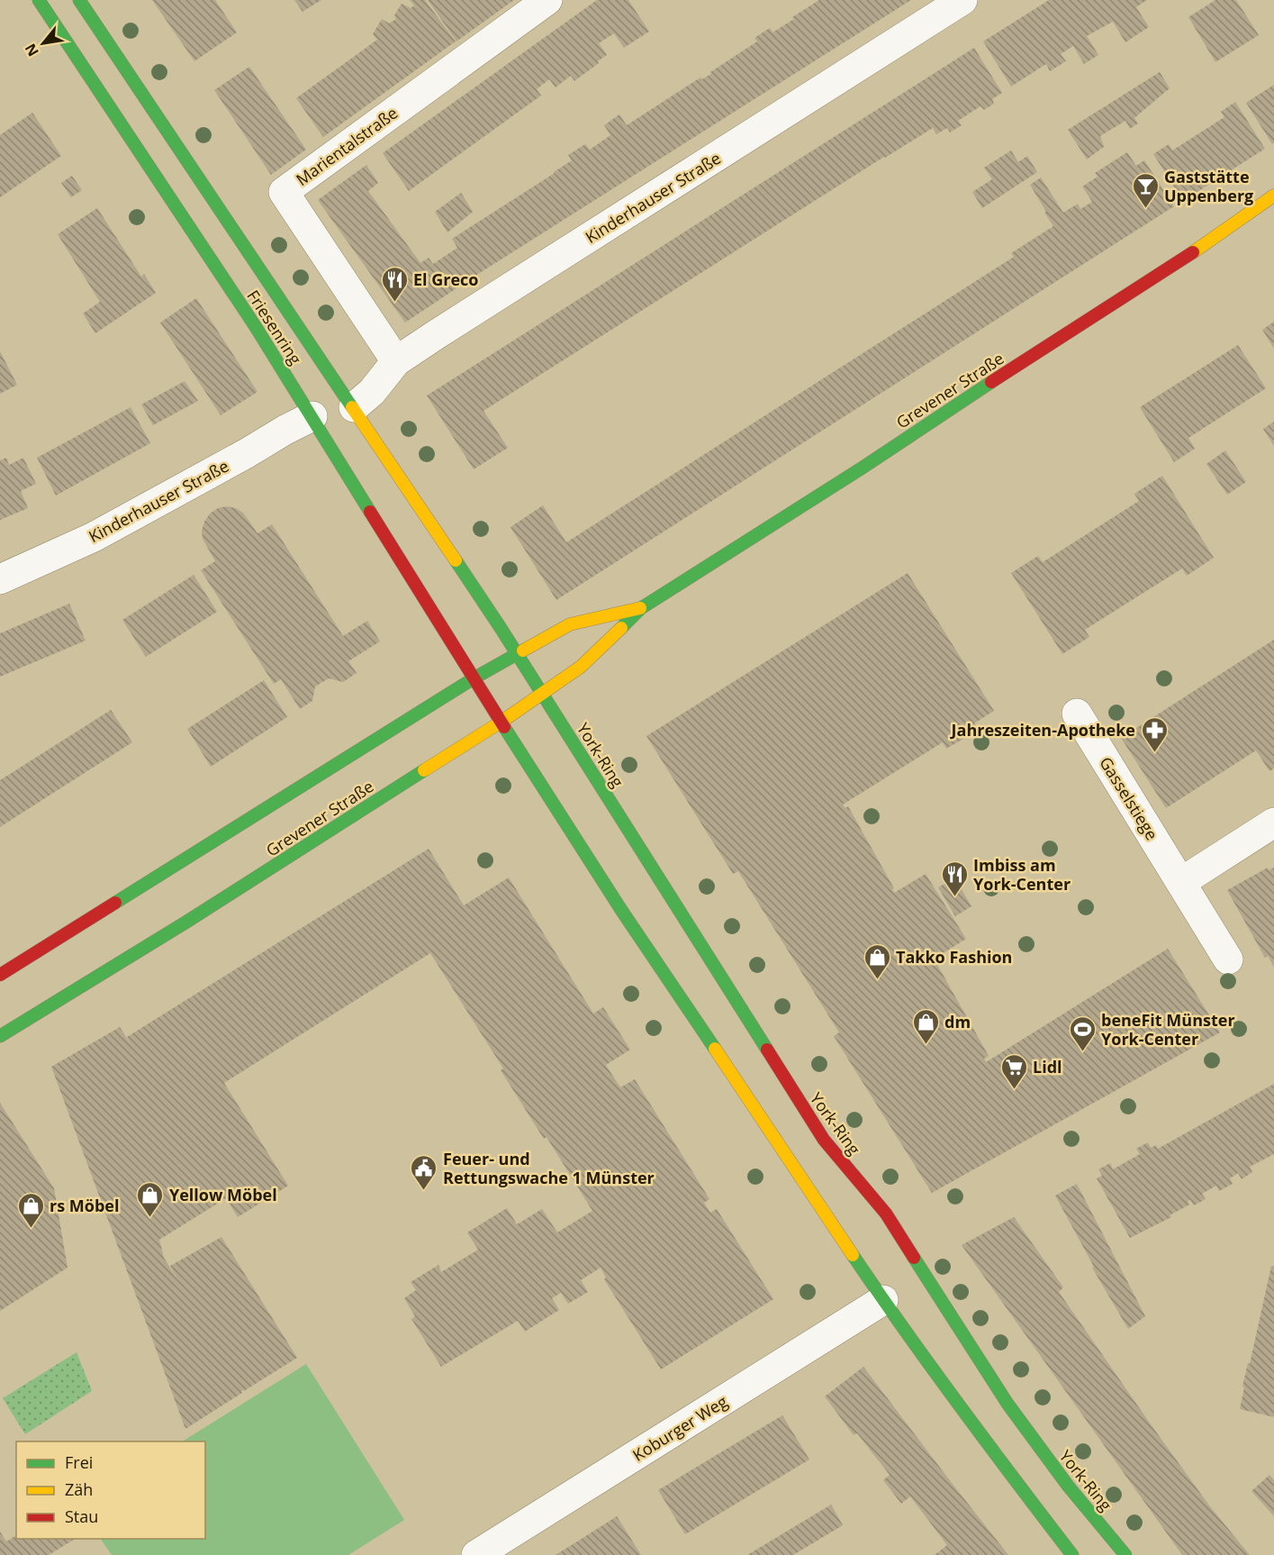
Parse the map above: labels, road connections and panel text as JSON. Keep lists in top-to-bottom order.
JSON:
{
  "streets": {
    "main road": ["Friesenring", "Grevener Straße", "York-Ring"],
    "street": [
      "Marientalstraße",
      "Kinderhauser Straße",
      "Gasselstiege",
      "Koburger Weg"
    ]
  },
  "crossings": [
    ["Marientalstraße", "Kinderhauser Straße"],
    ["Kinderhauser Straße", "Friesenring"],
    ["Friesenring", "Grevener Straße"],
    ["Friesenring", "York-Ring"],
    ["Grevener Straße", "York-Ring"]
  ],
  "places": {
    "bar": ["Gaststätte Uppenberg"],
    "restaurant": ["El Greco", "Imbiss am York-Center"],
    "pharmacy": ["Jahreszeiten-Apotheke"],
    "shop": [
      "Takko Fashion",
      "dm",
      "Yellow Möbel",
      "rs Möbel"
    ],
    "sports": ["beneFit Münster York-Center"],
    "supermarket": ["Lidl"],
    "public building": ["Feuer- und Rettungswache 1 Münster"]
  },
  "legend": ["Frei", "Zäh", "Stau"],
  "north": "bottom left"
}
